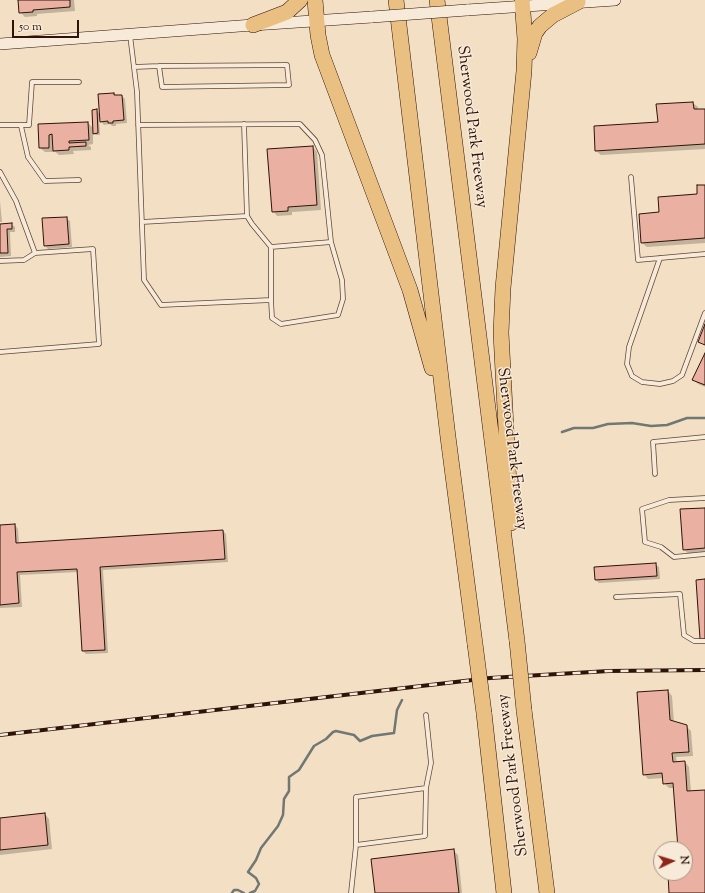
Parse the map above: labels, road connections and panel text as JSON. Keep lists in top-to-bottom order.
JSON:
{
  "streets": {
    "highway": ["Sherwood Park Freeway"]
  },
  "scale_bar": "50 m",
  "north": "right"
}
